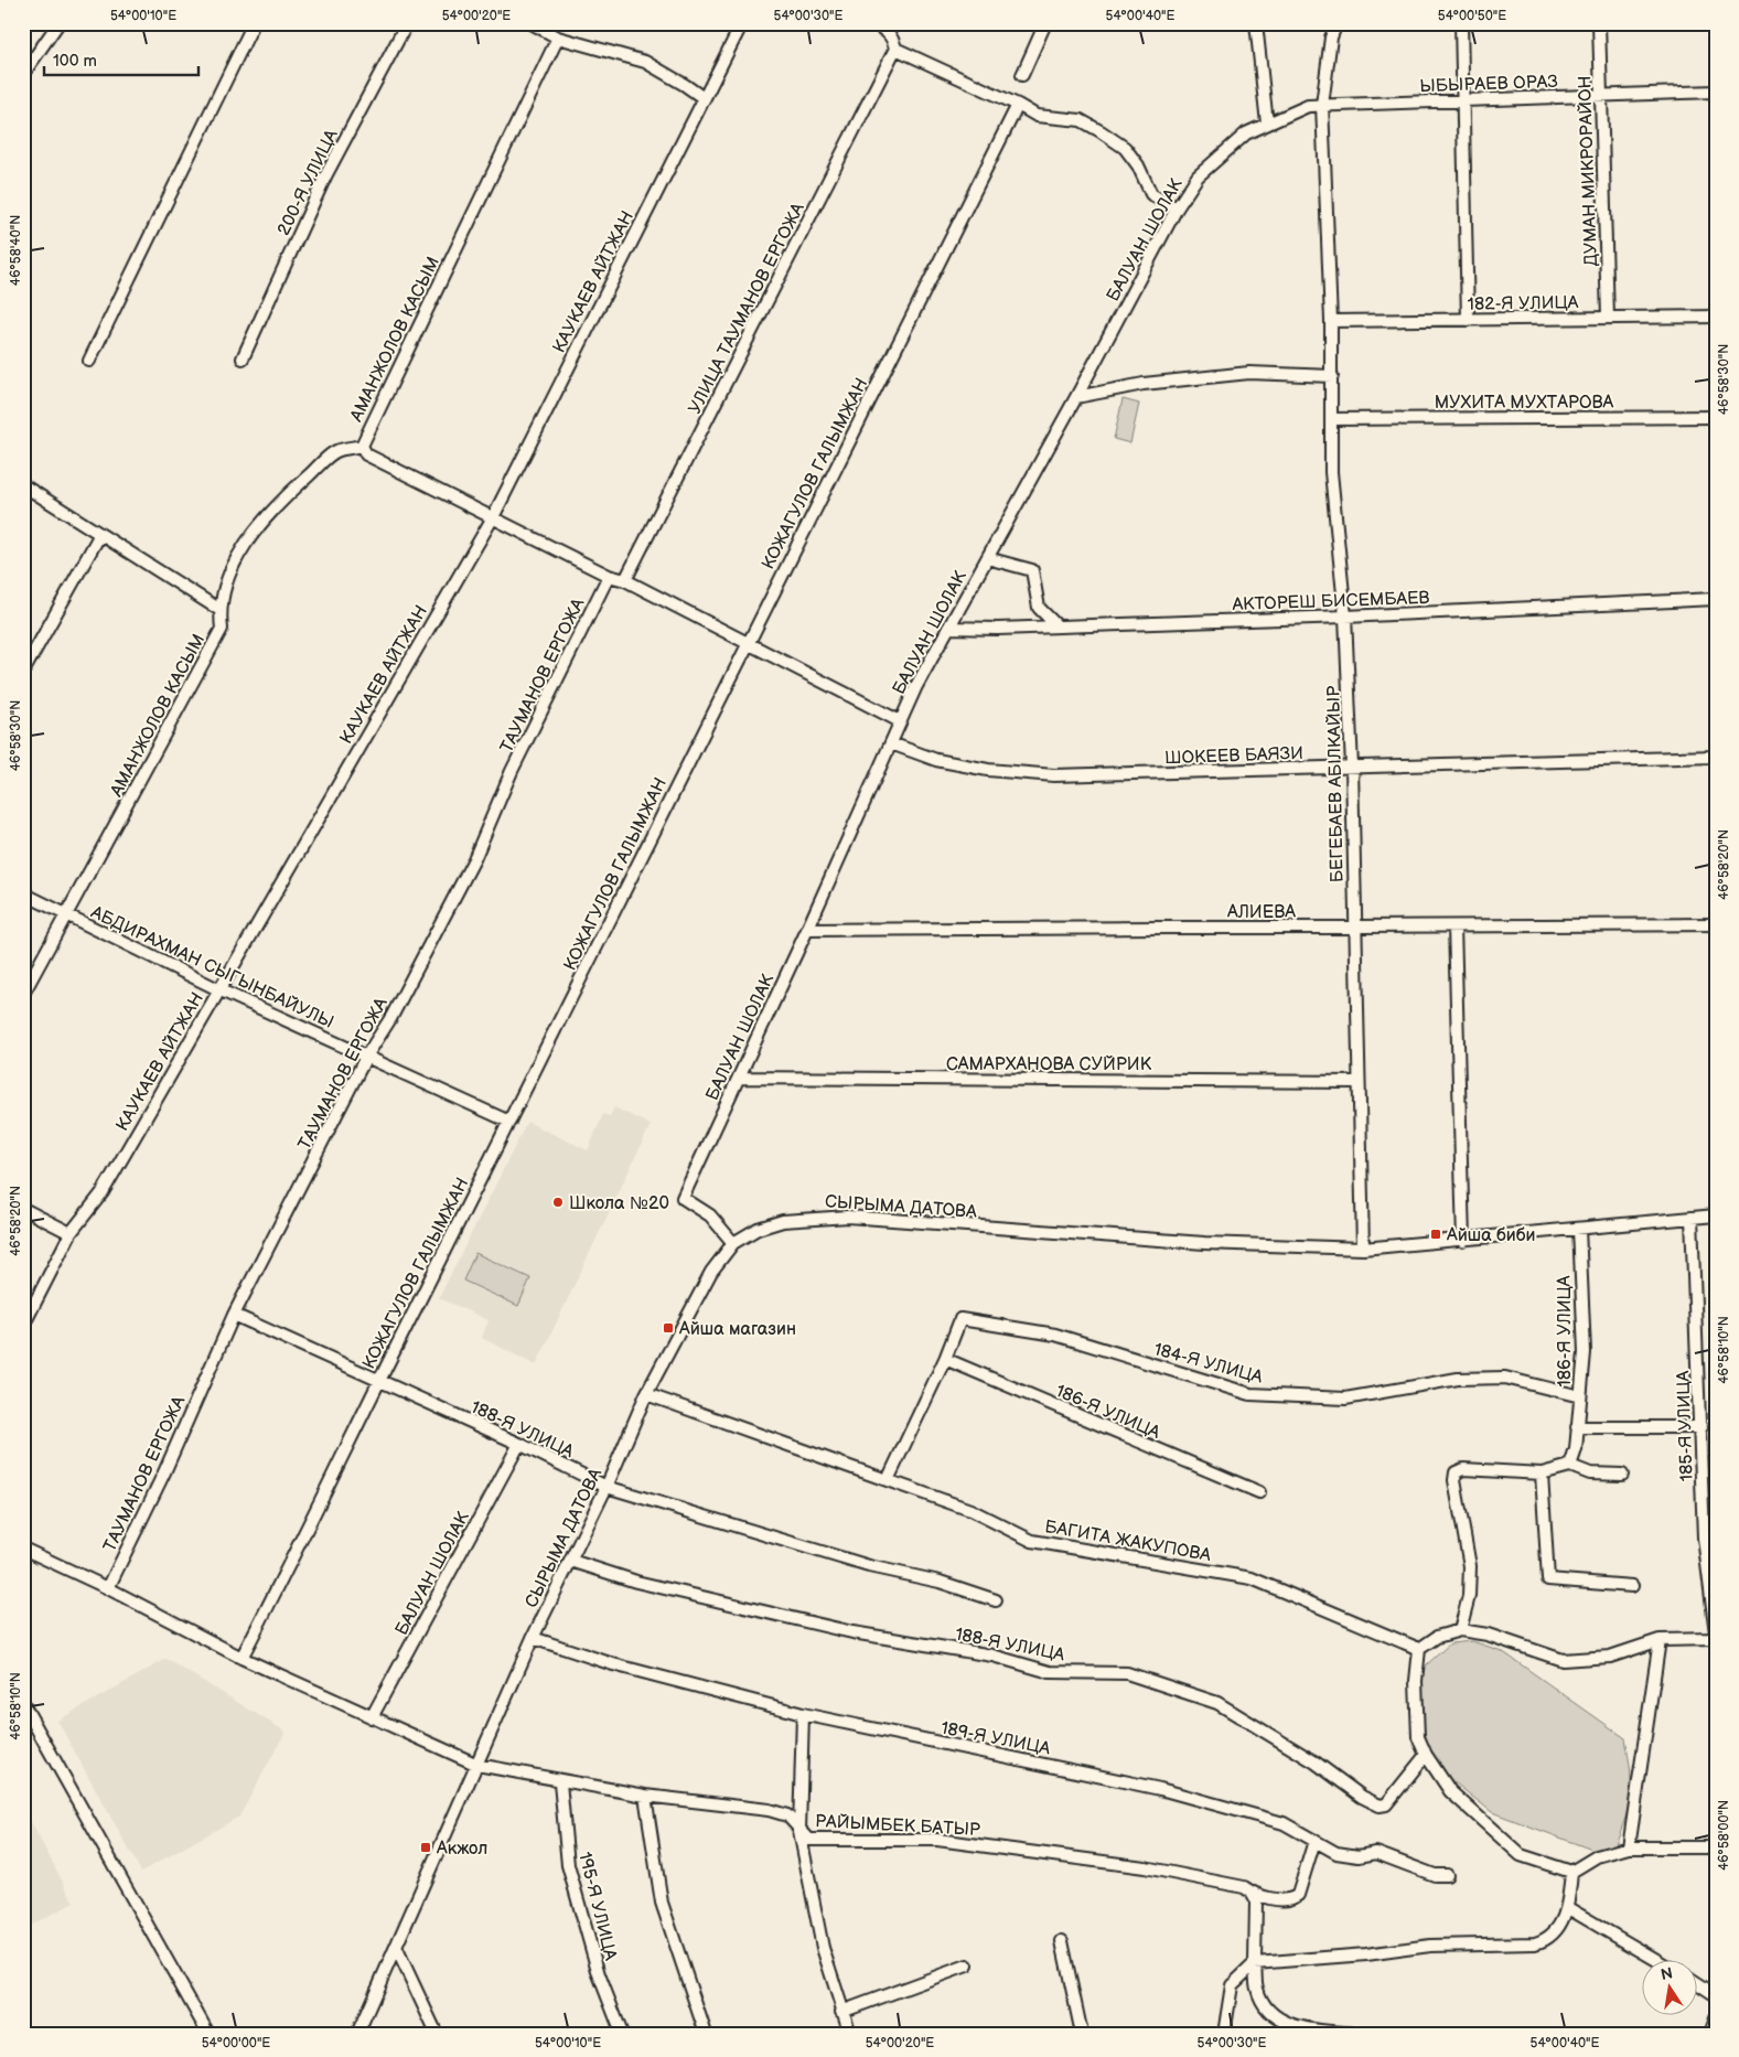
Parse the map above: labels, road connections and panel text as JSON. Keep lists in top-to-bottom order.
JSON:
{
  "streets": {
    "street": [
      "ЫБЫРАЕВ ОРАЗ",
      "ДУМАН МИКРОРАЙОН",
      "200-Я УЛИЦА",
      "БАЛУАН ШОЛАК",
      "КАУКАЕВ АЙТЖАН",
      "182-Я УЛИЦА",
      "УЛИЦА ТАУМАНОВ ЕРГОЖА",
      "АМАНЖОЛОВ КАСЫМ",
      "МУХИТА МУХТАРОВА",
      "КОЖАГУЛОВ ГАЛЫМЖАН",
      "АКТОРЕШ БИСЕМБАЕВ",
      "ТАУМАНОВ ЕРГОЖА",
      "ШОКЕЕВ БАЯЗИ",
      "БЕГЕБАЕВ АБІЛКАЙЫР",
      "АЛИЕВА",
      "АБДИРАХМАН СЫГЫНБАЙУЛЫ",
      "САМАРХАНОВА СУЙРИК",
      "СЫРЫМА ДАТОВА",
      "186-Я УЛИЦА",
      "184-Я УЛИЦА",
      "185-Я УЛИЦА",
      "188-Я УЛИЦА",
      "БАГИТА ЖАКУПОВА",
      "189-Я УЛИЦА",
      "РАЙЫМБЕК БАТЫР",
      "195-Я УЛИЦА"
    ]
  },
  "crossings": [
    ["ЫБЫРАЕВ ОРАЗ", "ДУМАН МИКРОРАЙОН"],
    ["ЫБЫРАЕВ ОРАЗ", "БАЛУАН ШОЛАК"],
    ["ДУМАН МИКРОРАЙОН", "182-Я УЛИЦА"],
    ["БАЛУАН ШОЛАК", "АКТОРЕШ БИСЕМБАЕВ"],
    ["БАЛУАН ШОЛАК", "ШОКЕЕВ БАЯЗИ"],
    ["БАЛУАН ШОЛАК", "АЛИЕВА"],
    ["БАЛУАН ШОЛАК", "САМАРХАНОВА СУЙРИК"],
    ["БАЛУАН ШОЛАК", "СЫРЫМА ДАТОВА"],
    ["БАЛУАН ШОЛАК", "188-Я УЛИЦА"],
    ["БАЛУАН ШОЛАК", "РАЙЫМБЕК БАТЫР"],
    ["КАУКАЕВ АЙТЖАН", "АБДИРАХМАН СЫГЫНБАЙУЛЫ"],
    ["182-Я УЛИЦА", "БЕГЕБАЕВ АБІЛКАЙЫР"],
    ["АМАНЖОЛОВ КАСЫМ", "АБДИРАХМАН СЫГЫНБАЙУЛЫ"],
    ["МУХИТА МУХТАРОВА", "БЕГЕБАЕВ АБІЛКАЙЫР"],
    ["КОЖАГУЛОВ ГАЛЫМЖАН", "АБДИРАХМАН СЫГЫНБАЙУЛЫ"],
    ["КОЖАГУЛОВ ГАЛЫМЖАН", "188-Я УЛИЦА"],
    ["КОЖАГУЛОВ ГАЛЫМЖАН", "РАЙЫМБЕК БАТЫР"],
    ["АКТОРЕШ БИСЕМБАЕВ", "БЕГЕБАЕВ АБІЛКАЙЫР"],
    ["ТАУМАНОВ ЕРГОЖА", "АБДИРАХМАН СЫГЫНБАЙУЛЫ"],
    ["ТАУМАНОВ ЕРГОЖА", "188-Я УЛИЦА"],
    ["ТАУМАНОВ ЕРГОЖА", "РАЙЫМБЕК БАТЫР"],
    ["ШОКЕЕВ БАЯЗИ", "БЕГЕБАЕВ АБІЛКАЙЫР"],
    ["БЕГЕБАЕВ АБІЛКАЙЫР", "АЛИЕВА"],
    ["БЕГЕБАЕВ АБІЛКАЙЫР", "САМАРХАНОВА СУЙРИК"],
    ["БЕГЕБАЕВ АБІЛКАЙЫР", "СЫРЫМА ДАТОВА"],
    ["СЫРЫМА ДАТОВА", "186-Я УЛИЦА"],
    ["СЫРЫМА ДАТОВА", "185-Я УЛИЦА"],
    ["СЫРЫМА ДАТОВА", "188-Я УЛИЦА"],
    ["СЫРЫМА ДАТОВА", "БАГИТА ЖАКУПОВА"],
    ["СЫРЫМА ДАТОВА", "189-Я УЛИЦА"],
    ["СЫРЫМА ДАТОВА", "РАЙЫМБЕК БАТЫР"],
    ["186-Я УЛИЦА", "184-Я УЛИЦА"],
    ["189-Я УЛИЦА", "РАЙЫМБЕК БАТЫР"],
    ["РАЙЫМБЕК БАТЫР", "195-Я УЛИЦА"]
  ],
  "places": {
    "other": ["Школа №20"],
    "transit": ["Айша биби", "Айша магазин", "Акжол"]
  },
  "scale_bar": "100 m",
  "north": "top",
  "coordinates": [
    "54°00'10\"E",
    "54°00'20\"E",
    "54°00'30\"E",
    "54°00'40\"E",
    "54°00'50\"E",
    "46°58'40\"N",
    "46°58'30\"N",
    "46°58'20\"N",
    "46°58'10\"N",
    "46°58'00\"N",
    "54°00'00\"E"
  ]
}
